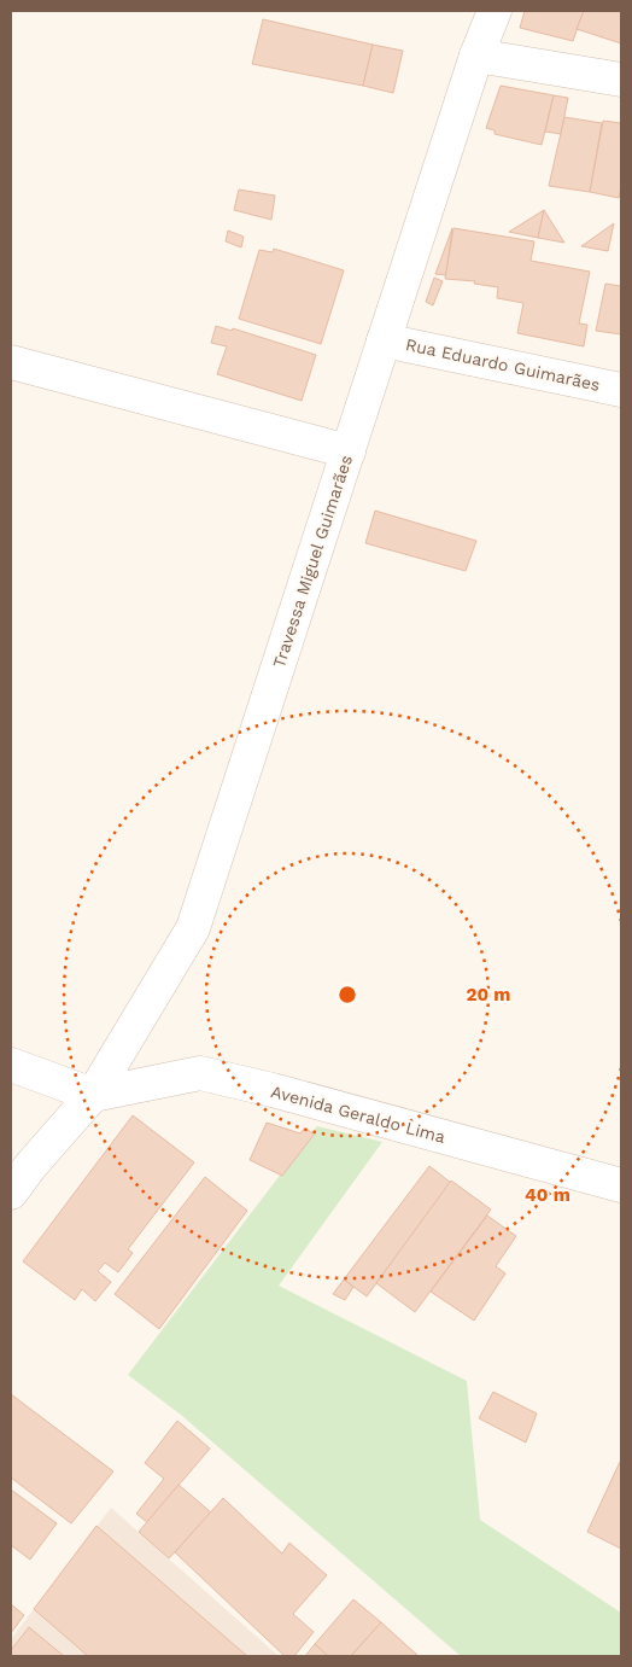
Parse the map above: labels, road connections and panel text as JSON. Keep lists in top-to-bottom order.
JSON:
{
  "streets": {
    "street": ["Rua Eduardo Guimarães", "Travessa Miguel Guimarães", "Avenida Geraldo Lima"]
  },
  "crossings": [
    ["Rua Eduardo Guimarães", "Travessa Miguel Guimarães"],
    ["Travessa Miguel Guimarães", "Avenida Geraldo Lima"]
  ],
  "rings": ["20 m", "40 m"]
}
